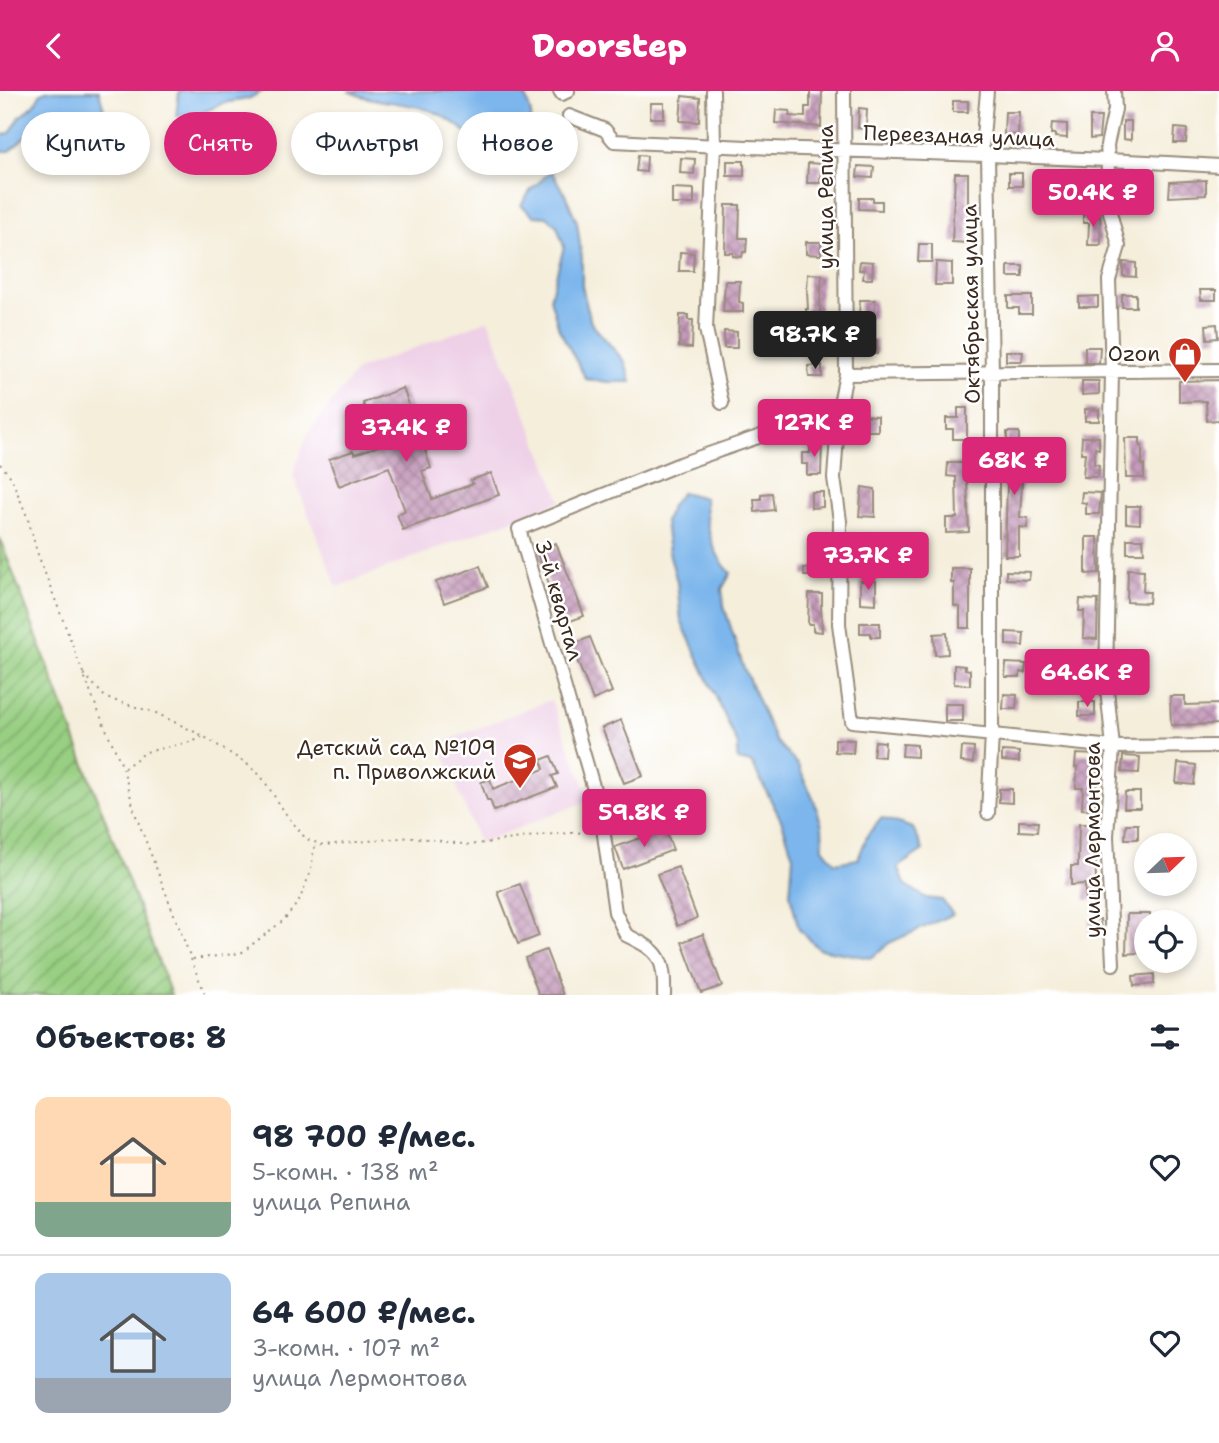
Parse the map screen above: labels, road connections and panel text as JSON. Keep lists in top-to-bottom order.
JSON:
{
  "streets": {
    "street": [
      "Переездная улица",
      "улица Репина",
      "Октябрьская улица",
      "3-й квартал",
      "улица Лермонтова"
    ]
  },
  "crossings": [
    ["Переездная улица", "улица Репина"],
    ["Переездная улица", "Октябрьская улица"],
    ["Переездная улица", "улица Лермонтова"],
    ["улица Репина", "Октябрьская улица"],
    ["улица Репина", "3-й квартал"]
  ],
  "places": {
    "shop": ["Ozon"],
    "school or university": ["Детский сад №109 п. Приволжский"]
  },
  "north": "top right",
  "page": {
    "header": "Doorstep",
    "chip": [
      "Купить",
      "Снять",
      "Фильтры",
      "Новое"
    ],
    "price": [
      "50.4K ₽",
      "98.7K ₽",
      "127K ₽",
      "37.4K ₽",
      "68K ₽",
      "73.7K ₽",
      "64.6K ₽",
      "59.8K ₽"
    ],
    "heading": "Объектов: 8",
    "list": [
      {
        "name": "98 700 ₽/мес.",
        "note": "5-комн. · 138 m² · улица Репина"
      },
      {
        "name": "64 600 ₽/мес.",
        "note": "3-комн. · 107 m² · улица Лермонтова"
      }
    ]
  }
}
